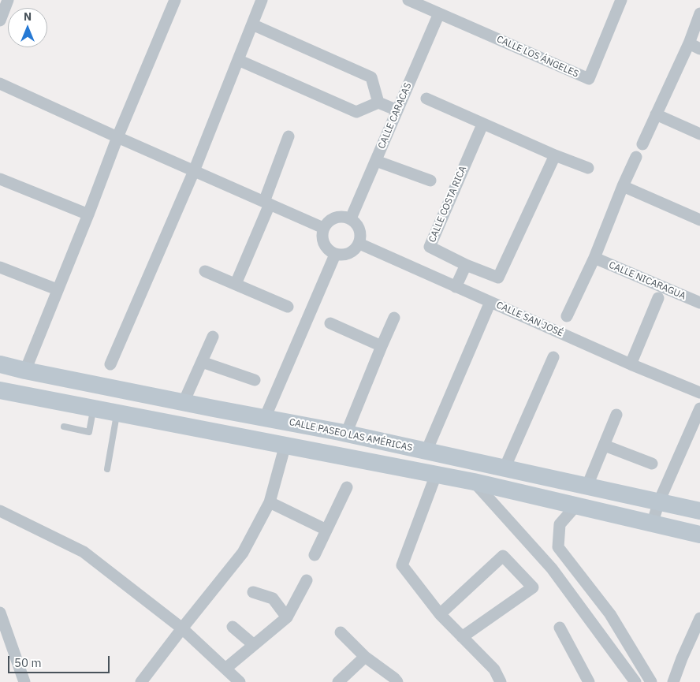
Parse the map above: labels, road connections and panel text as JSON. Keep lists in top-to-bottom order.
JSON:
{
  "streets": {
    "street": [
      "CALLE LOS ÁNGELES",
      "CALLE CARACAS",
      "CALLE COSTA RICA",
      "CALLE NICARAGUA",
      "CALLE SAN JOSÉ",
      "CALLE PASEO LAS AMÉRICAS"
    ]
  },
  "crossings": [
    ["CALLE LOS ÁNGELES", "CALLE CARACAS"],
    ["CALLE CARACAS", "CALLE SAN JOSÉ"]
  ],
  "scale_bar": "50 m",
  "north": "top"
}
